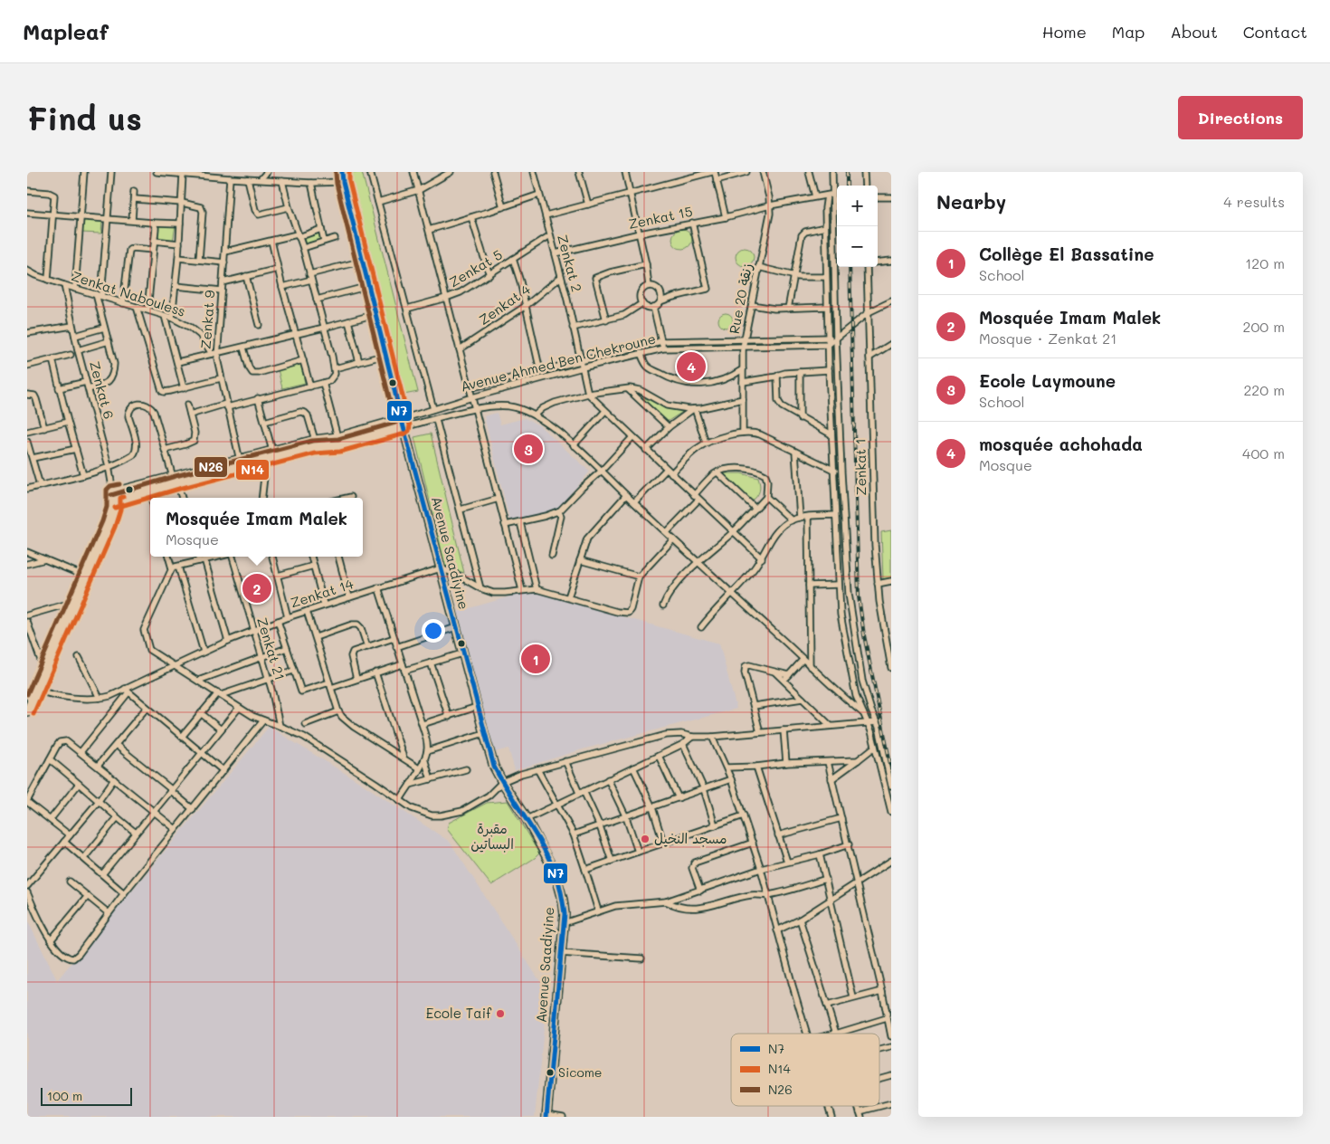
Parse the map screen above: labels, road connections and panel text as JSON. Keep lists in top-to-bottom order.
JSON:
{
  "streets": {
    "main road": ["Avenue Ahmed Ben Chekroune", "Zenkat 6", "Avenue Saadiyine"],
    "street": [
      "Zenkat 15",
      "Zenkat 2",
      "Zenkat 5",
      "Zenkat Nabouless",
      "Rue 20 زنقة",
      "Zenkat 4",
      "Zenkat 9",
      "Zenkat 1",
      "Zenkat 14",
      "Zenkat 21"
    ]
  },
  "crossings": [
    ["Zenkat 15", "Zenkat 2"],
    ["Zenkat 15", "Rue 20 زنقة"],
    ["Zenkat 2", "Zenkat 5"],
    ["Zenkat 2", "Zenkat 4"],
    ["Zenkat 2", "Avenue Ahmed Ben Chekroune"],
    ["Zenkat Nabouless", "Zenkat 9"],
    ["Zenkat Nabouless", "Zenkat 6"],
    ["Rue 20 زنقة", "Avenue Ahmed Ben Chekroune"],
    ["Zenkat 9", "Avenue Ahmed Ben Chekroune"],
    ["Avenue Ahmed Ben Chekroune", "Zenkat 6"],
    ["Avenue Ahmed Ben Chekroune", "Avenue Saadiyine"],
    ["Avenue Saadiyine", "Zenkat 14"],
    ["Zenkat 14", "Zenkat 21"]
  ],
  "parks": ["مقبرة البساتين"],
  "places": ["مسجد النخيل", "Ecole Taif", "Sicome"],
  "lines": ["transit line N7", "transit line N14", "transit line N26"],
  "legend": ["N7", "N14", "N26"],
  "scale_bar": "100 m",
  "page": {
    "header": "Mapleaf",
    "nav": [
      "Home",
      "Map",
      "About",
      "Contact"
    ],
    "buttons": "Directions",
    "title": "Find us",
    "heading": ["Nearby", "4 results"],
    "map_buttons": ["+", "−"],
    "list": [
      {
        "mark": "1",
        "name": "Collège El Bassatine",
        "note": "School",
        "value": "120 m"
      },
      {
        "mark": "2",
        "name": "Mosquée Imam Malek",
        "note": "Mosque · Zenkat 21",
        "value": "200 m"
      },
      {
        "mark": "3",
        "name": "Ecole Laymoune",
        "note": "School",
        "value": "220 m"
      },
      {
        "mark": "4",
        "name": "mosquée achohada",
        "note": "Mosque",
        "value": "400 m"
      }
    ],
    "pins": [
      "4",
      "3",
      "2",
      "1"
    ],
    "popup": ["Mosquée Imam Malek", "Mosque"],
    "scale": "100 m"
  }
}
